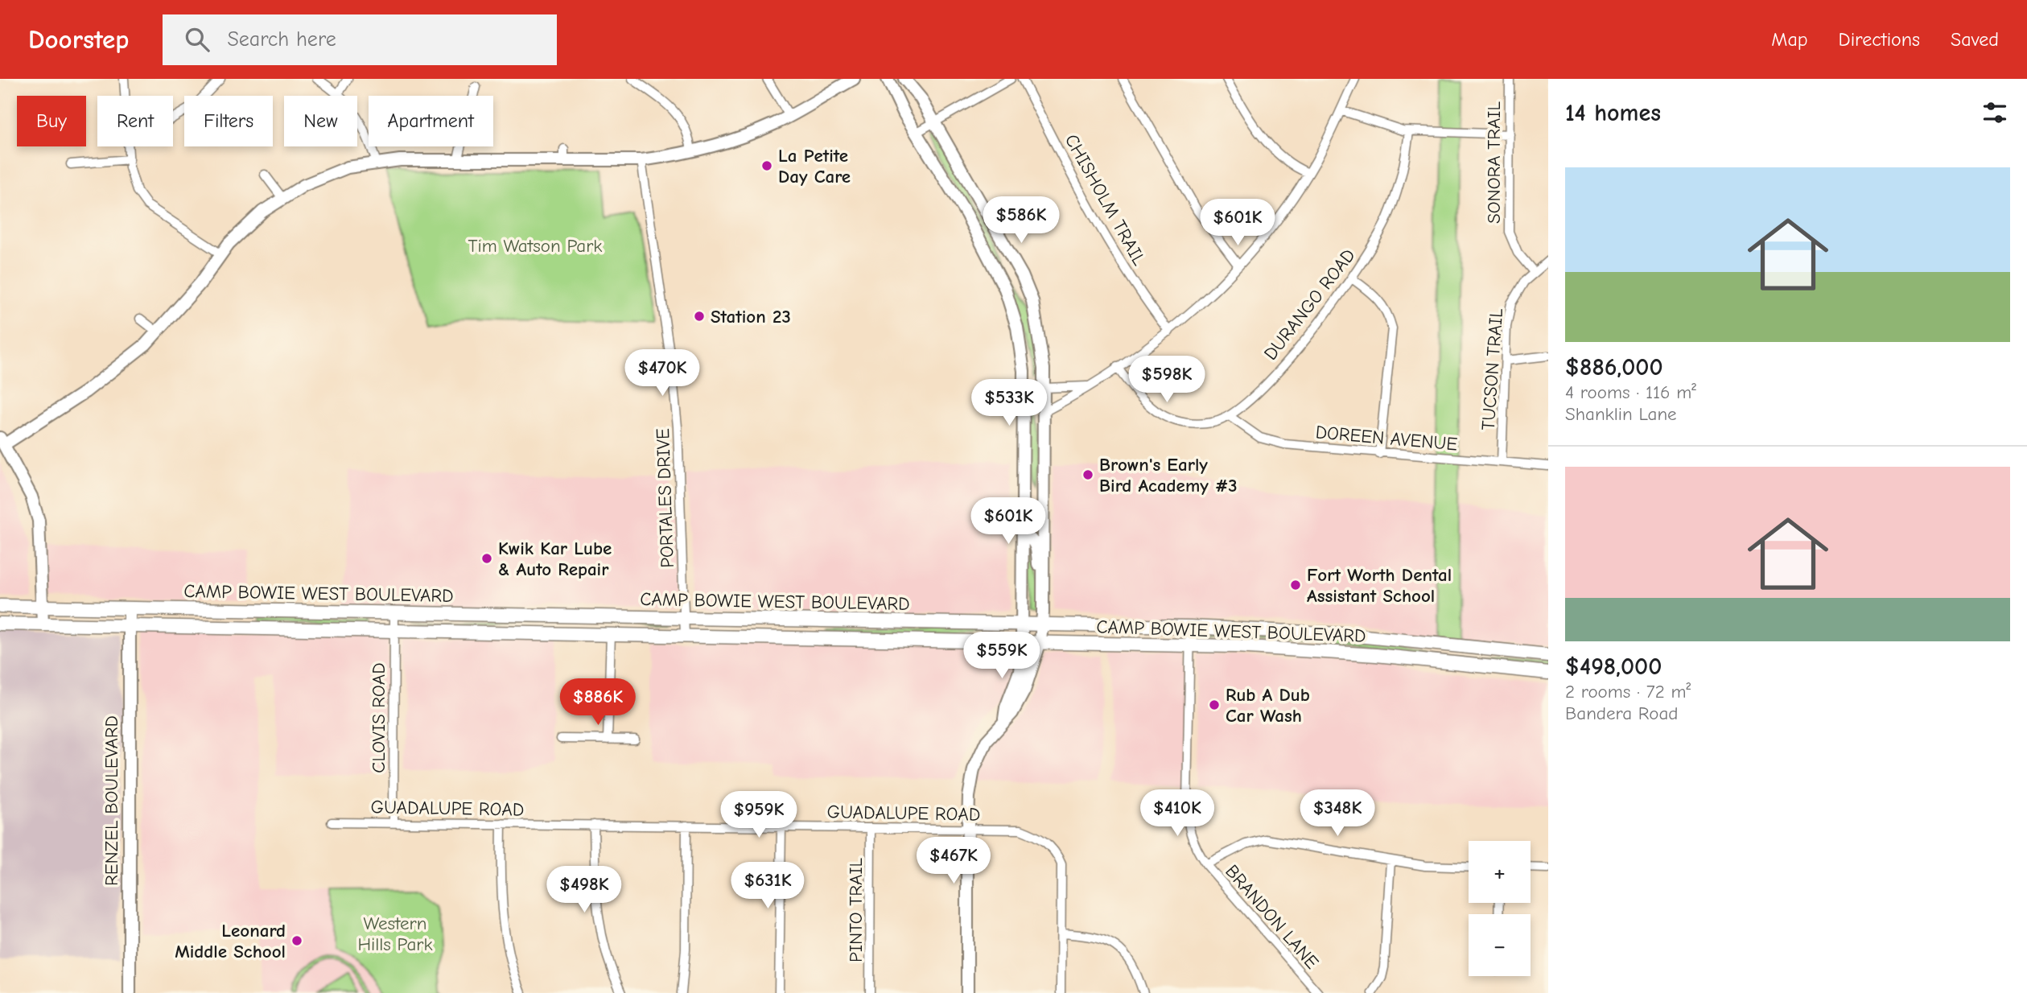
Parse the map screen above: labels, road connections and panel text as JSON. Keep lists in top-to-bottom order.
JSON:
{
  "streets": {
    "main road": ["CAMP BOWIE WEST BOULEVARD"],
    "street": [
      "SONORA TRAIL",
      "CHISHOLM TRAIL",
      "DURANGO ROAD",
      "TUCSON TRAIL",
      "DOREEN AVENUE",
      "PORTALES DRIVE",
      "CLOVIS ROAD",
      "RENZEL BOULEVARD",
      "GUADALUPE ROAD",
      "PINTO TRAIL",
      "BRANDON LANE"
    ]
  },
  "crossings": [
    ["SONORA TRAIL", "TUCSON TRAIL"],
    ["DURANGO ROAD", "DOREEN AVENUE"],
    ["TUCSON TRAIL", "DOREEN AVENUE"],
    ["PORTALES DRIVE", "CAMP BOWIE WEST BOULEVARD"],
    ["CAMP BOWIE WEST BOULEVARD", "CLOVIS ROAD"],
    ["CAMP BOWIE WEST BOULEVARD", "RENZEL BOULEVARD"],
    ["CAMP BOWIE WEST BOULEVARD", "BRANDON LANE"],
    ["CLOVIS ROAD", "GUADALUPE ROAD"],
    ["GUADALUPE ROAD", "PINTO TRAIL"]
  ],
  "parks": ["Tim Watson Park", "Western Hills Park"],
  "places": [
    "La Petite Day Care",
    "Station 23",
    "Brown's Early Bird Academy #3",
    "Kwik Kar Lube & Auto Repair",
    "Fort Worth Dental Assistant School",
    "Rub A Dub Car Wash",
    "Leonard Middle School"
  ],
  "page": {
    "header": "Doorstep",
    "search": "Search here",
    "nav": ["Map", "Directions", "Saved"],
    "heading": "14 homes",
    "chip": [
      "Buy",
      "Rent",
      "Filters",
      "New",
      "Apartment"
    ],
    "list": [
      {
        "name": "$886,000",
        "note": "4 rooms · 116 m² · Shanklin Lane"
      },
      {
        "name": "$498,000",
        "note": "2 rooms · 72 m² · Bandera Road"
      }
    ],
    "price": [
      "$586K",
      "$601K",
      "$470K",
      "$598K",
      "$533K",
      "$601K",
      "$559K",
      "$886K",
      "$410K",
      "$348K",
      "$959K",
      "$467K",
      "$631K",
      "$498K"
    ],
    "map_buttons": ["+", "−"]
  }
}
